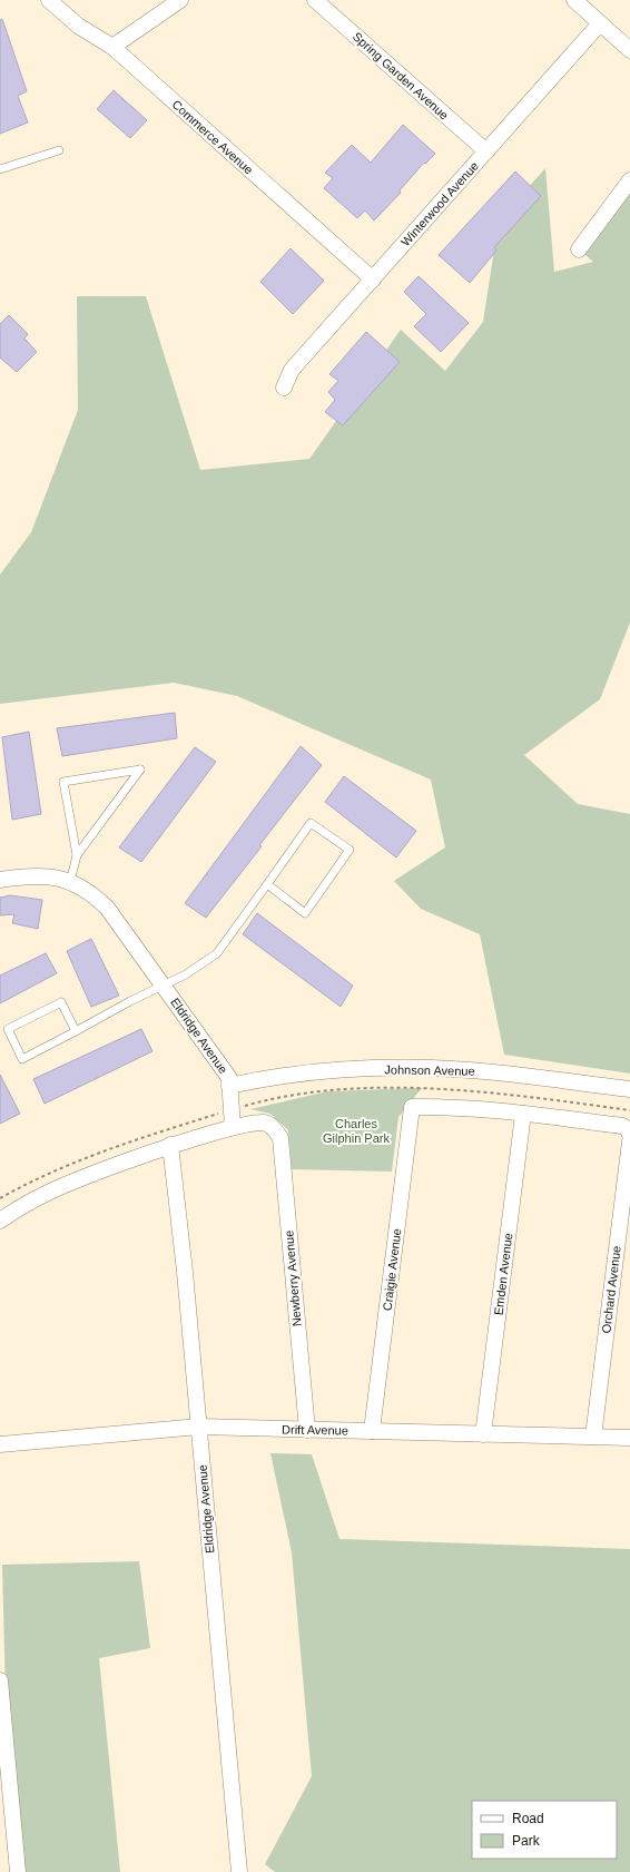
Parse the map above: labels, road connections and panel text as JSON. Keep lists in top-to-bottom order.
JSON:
{
  "streets": {
    "street": [
      "Spring Garden Avenue",
      "Commerce Avenue",
      "Winterwood Avenue",
      "Eldridge Avenue",
      "Johnson Avenue",
      "Craigie Avenue",
      "Emden Avenue",
      "Newberry Avenue",
      "Orchard Avenue",
      "Drift Avenue"
    ]
  },
  "crossings": [
    ["Spring Garden Avenue", "Winterwood Avenue"],
    ["Commerce Avenue", "Winterwood Avenue"],
    ["Eldridge Avenue", "Johnson Avenue"],
    ["Eldridge Avenue", "Newberry Avenue"],
    ["Eldridge Avenue", "Drift Avenue"],
    ["Craigie Avenue", "Emden Avenue"],
    ["Craigie Avenue", "Drift Avenue"],
    ["Emden Avenue", "Drift Avenue"],
    ["Newberry Avenue", "Drift Avenue"],
    ["Orchard Avenue", "Drift Avenue"]
  ],
  "parks": ["Charles Gilphin Park"],
  "legend": ["Road", "Park"]
}
